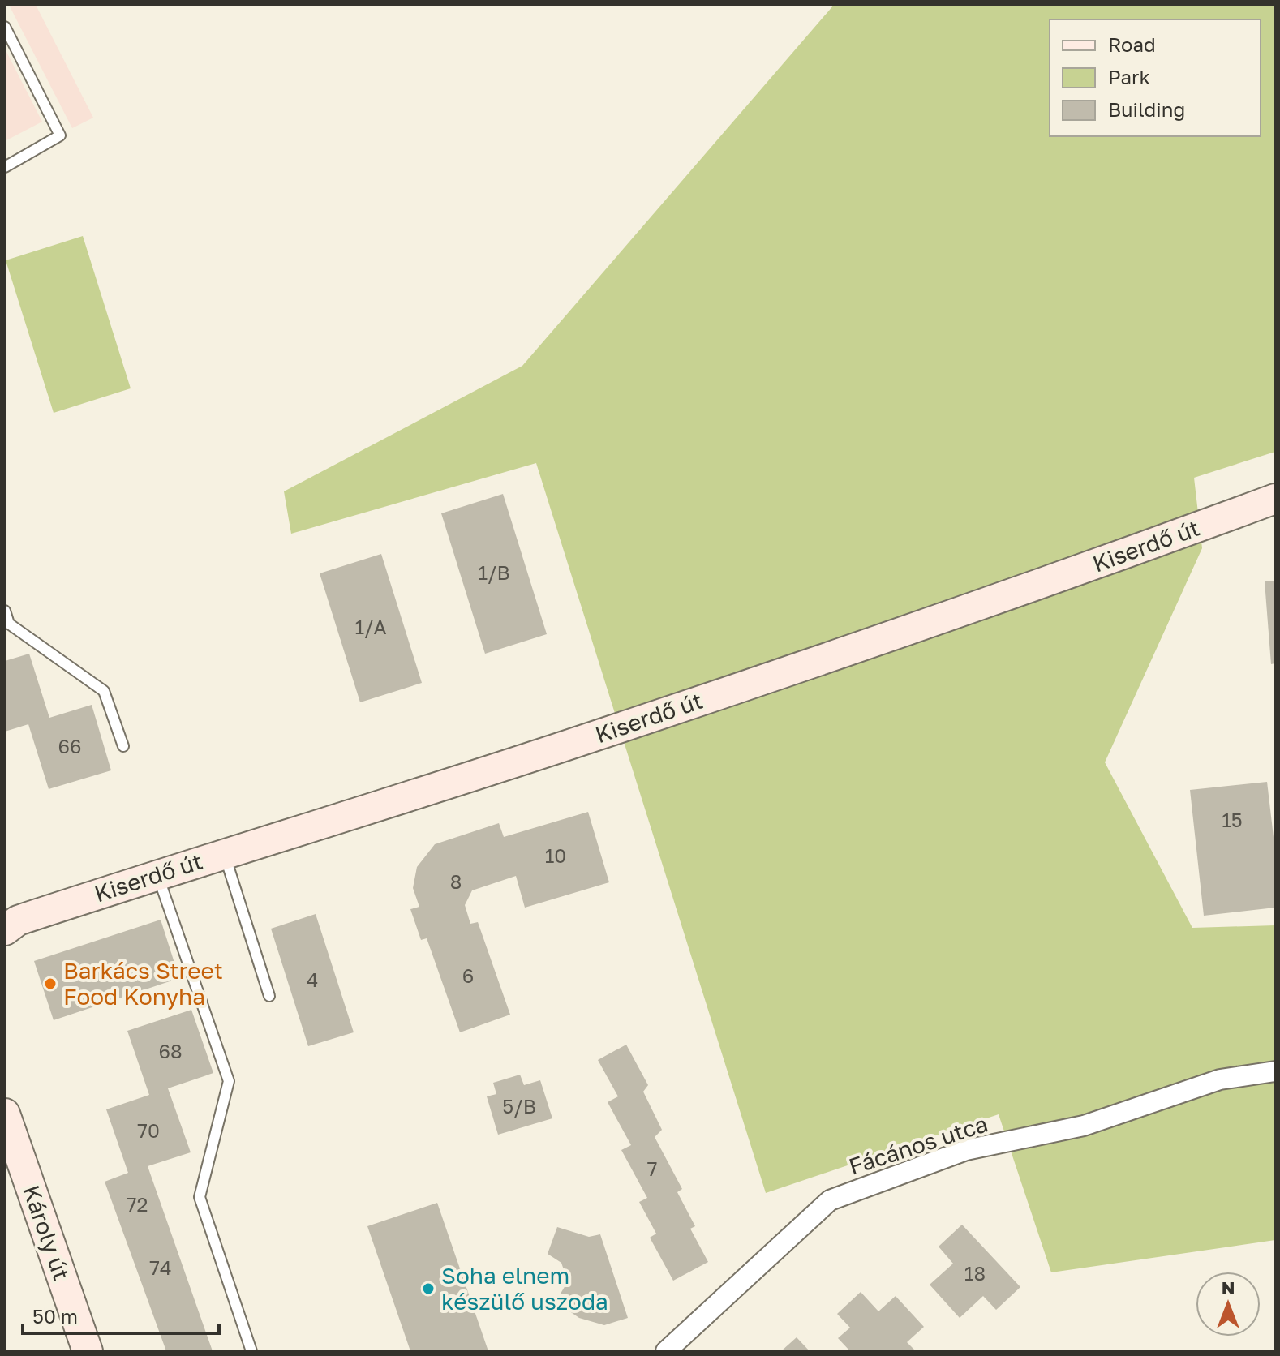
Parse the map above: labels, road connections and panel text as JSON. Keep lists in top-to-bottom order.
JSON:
{
  "streets": {
    "street": ["Kiserdő út", "Fácános utca", "Károly út"]
  },
  "places": ["Barkács Street Food Konyha", "Soha elnem készülő uszoda"],
  "house_numbers": [
    "1/B",
    "1/A",
    "66",
    "15",
    "10",
    "8",
    "6",
    "4",
    "68",
    "5/B",
    "70",
    "7",
    "72",
    "74",
    "18"
  ],
  "legend": ["Road", "Park", "Building"],
  "scale_bar": "50 m",
  "north": "top"
}
